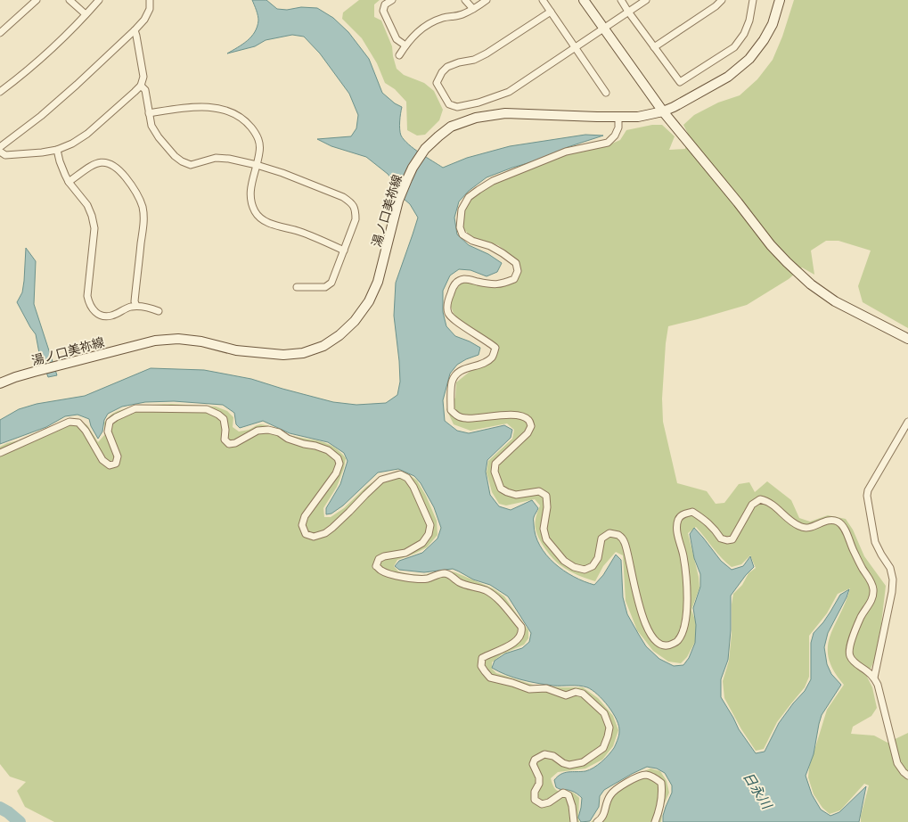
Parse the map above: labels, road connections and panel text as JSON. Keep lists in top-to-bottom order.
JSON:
{
  "streets": {
    "main road": ["湯ノ口美祢線"]
  },
  "water": ["日永川"]
}
